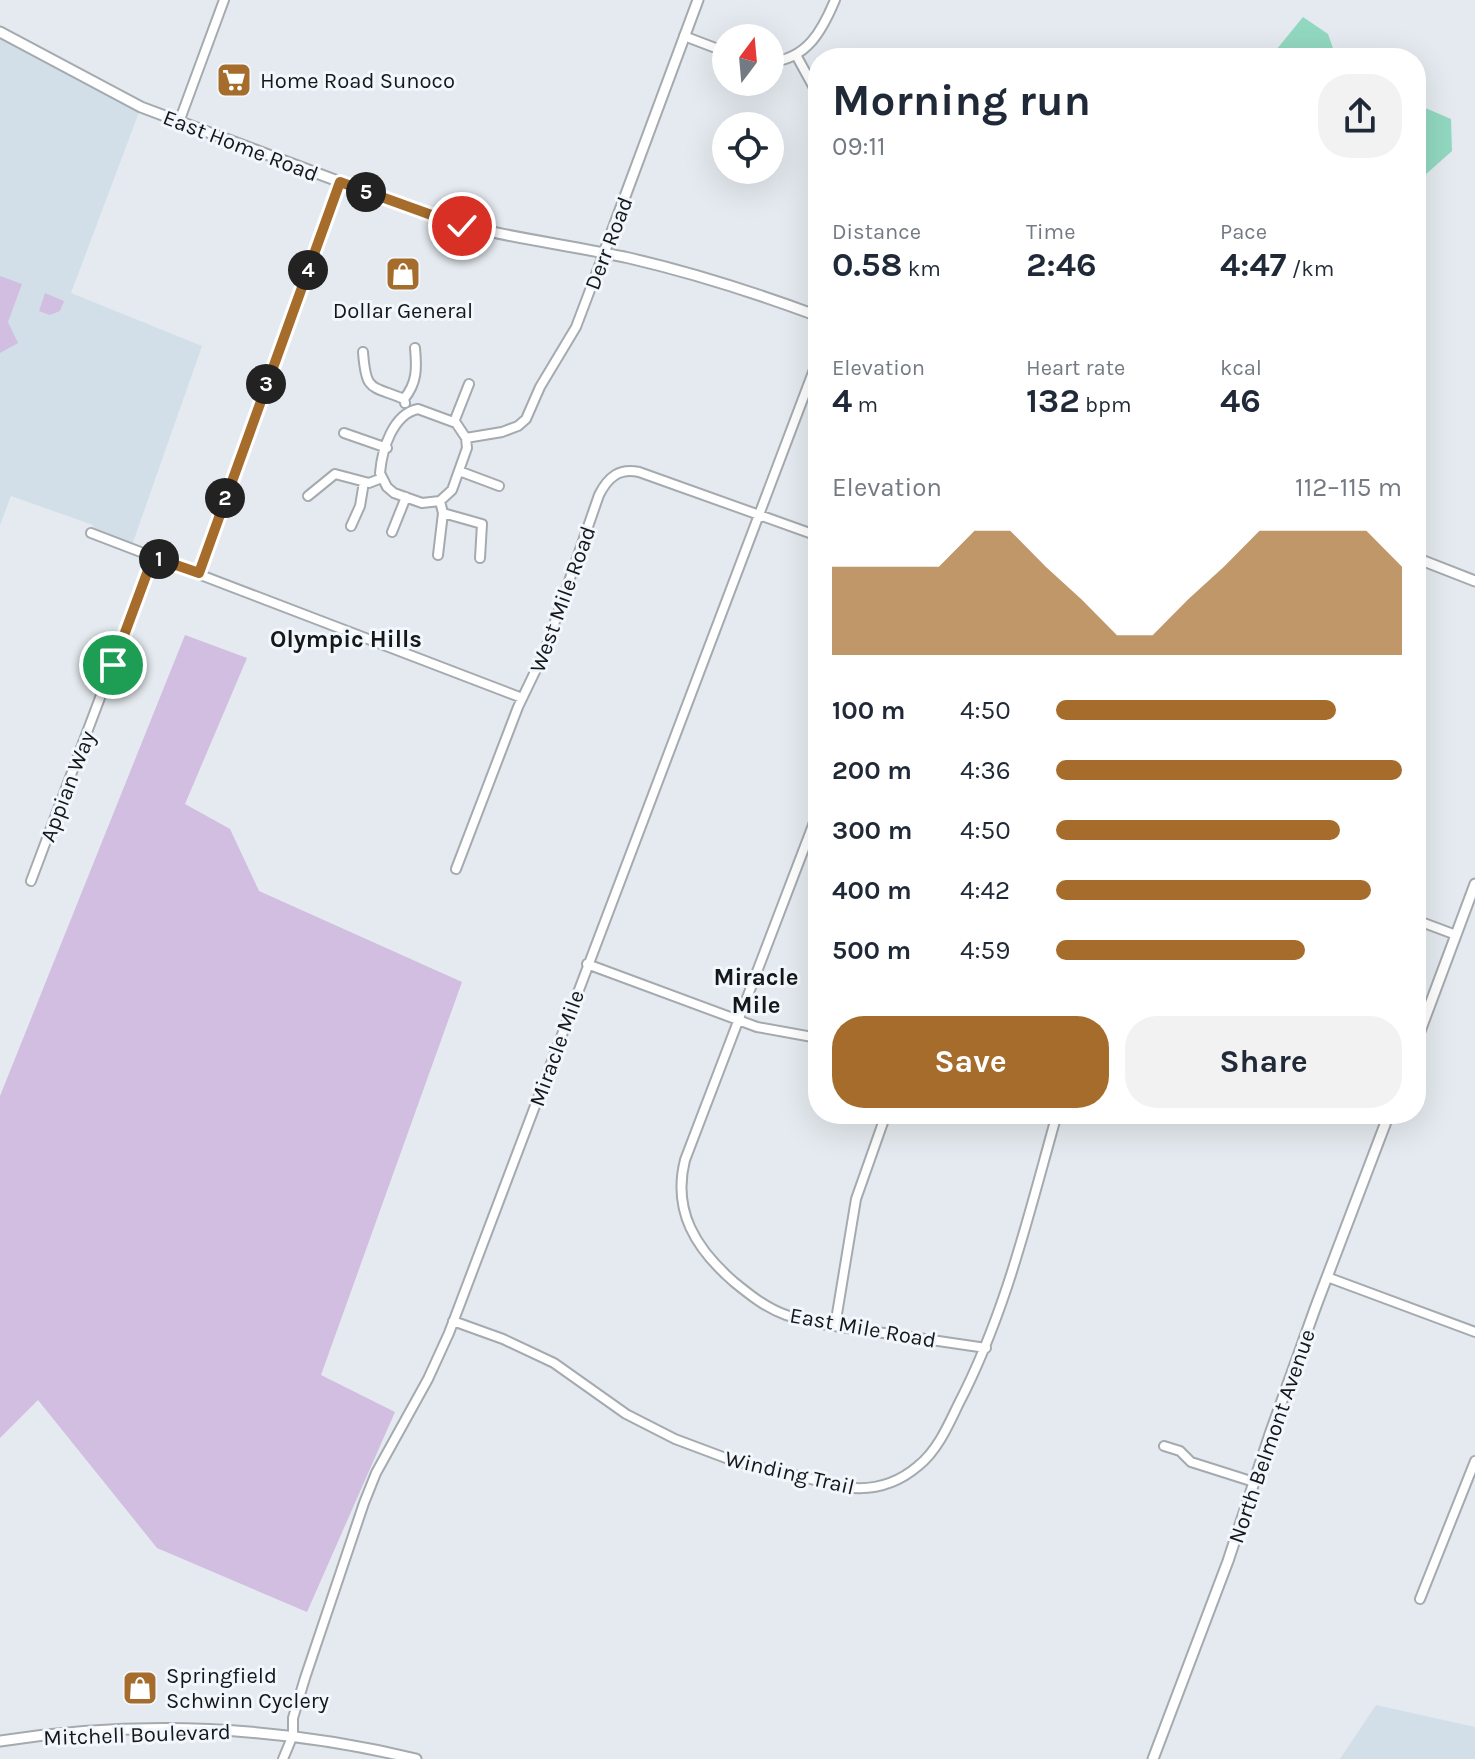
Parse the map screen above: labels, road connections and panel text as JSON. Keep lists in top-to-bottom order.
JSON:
{
  "streets": {
    "street": [
      "East Home Road",
      "Derr Road",
      "West Mile Road",
      "Appian Way",
      "Miracle Mile",
      "East Mile Road",
      "North Belmont Avenue",
      "Winding Trail",
      "Mitchell Boulevard"
    ]
  },
  "crossings": [
    ["East Home Road", "Derr Road"],
    ["West Mile Road", "Miracle Mile"],
    ["Miracle Mile", "Winding Trail"],
    ["Miracle Mile", "Mitchell Boulevard"],
    ["East Mile Road", "Winding Trail"]
  ],
  "districts": ["Olympic Hills", "Miracle Mile"],
  "places": {
    "supermarket": ["Home Road Sunoco"],
    "shop": ["Dollar General", "Springfield Schwinn Cyclery"]
  },
  "north": "top",
  "page": {
    "heading": ["Morning run", "09:11"],
    "pins": [
      "5",
      "4",
      "3",
      "2",
      "1"
    ],
    "stats": [
      ["Distance", "0.58 km"],
      ["Time", "2:46"],
      ["Pace", "4:47 /km"],
      ["Elevation", "4 m"],
      ["Heart rate", "132 bpm"],
      ["kcal", "46"]
    ],
    "chart": ["Elevation", "112–115 m"],
    "list": [
      {
        "name": "100 m",
        "note": "4:50"
      },
      {
        "name": "200 m",
        "note": "4:36"
      },
      {
        "name": "300 m",
        "note": "4:50"
      },
      {
        "name": "400 m",
        "note": "4:42"
      },
      {
        "name": "500 m",
        "note": "4:59"
      }
    ],
    "buttons": ["Save", "Share"]
  }
}
